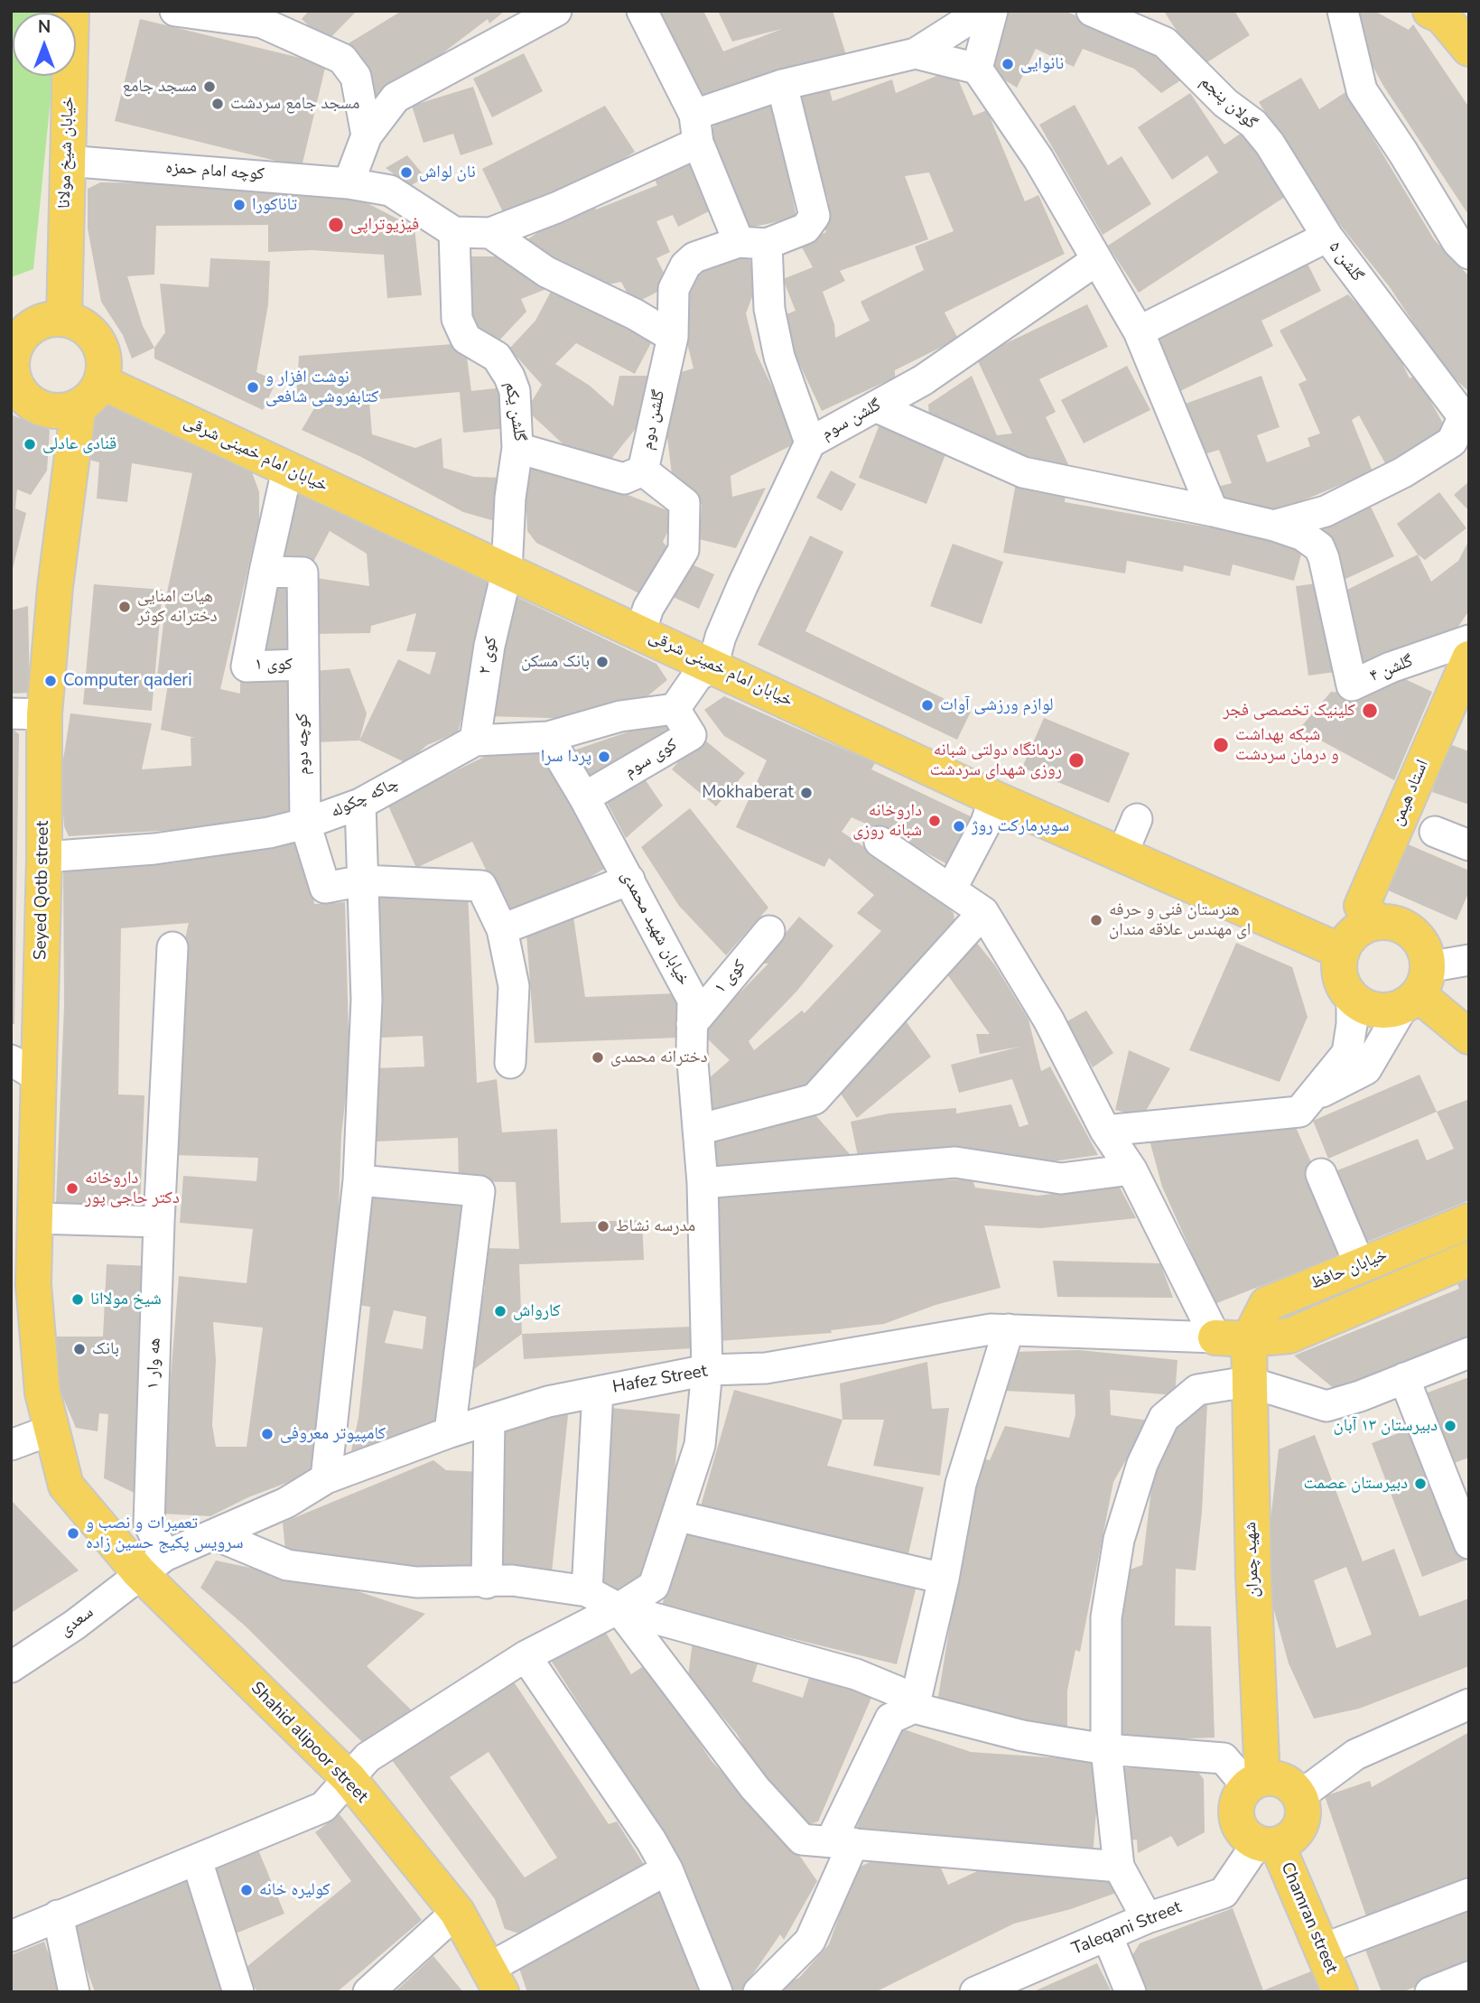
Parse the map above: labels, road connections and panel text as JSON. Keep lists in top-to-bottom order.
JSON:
{
  "streets": {
    "main road": [
      "خیابان شیخ مولانا",
      "خیابان امام خمینی شرقی",
      "استاد هیمن",
      "Seyed Qotb street",
      "خیابان حافظ",
      "شهید چمران",
      "Shahid alipoor street",
      "Chamran street"
    ],
    "street": [
      "گولان پنجم",
      "کوچه امام حمزه",
      "گلشن ۵",
      "گلشن یکم",
      "گلشن دوم",
      "گلشن سوم",
      "کوی ۲",
      "کوی ۱",
      "گلشن ۴",
      "کوچه دوم",
      "کوی سوم",
      "چاکه چکوله",
      "خیابان شهید محمدی",
      "هه وار ۱",
      "Hafez Street",
      "سعدی",
      "Taleqani Street"
    ]
  },
  "crossings": [
    ["گولان پنجم", "گلشن ۵"],
    ["خیابان شیخ مولانا", "کوچه امام حمزه"],
    ["خیابان شیخ مولانا", "خیابان امام خمینی شرقی"],
    ["خیابان شیخ مولانا", "Seyed Qotb street"],
    ["کوچه امام حمزه", "گلشن یکم"],
    ["گلشن یکم", "گلشن دوم"],
    ["گلشن یکم", "کوی ۲"],
    ["گلشن دوم", "خیابان امام خمینی شرقی"],
    ["گلشن سوم", "خیابان امام خمینی شرقی"],
    ["خیابان امام خمینی شرقی", "کوی ۲"],
    ["خیابان امام خمینی شرقی", "کوی ۱"],
    ["خیابان امام خمینی شرقی", "استاد هیمن"],
    ["خیابان امام خمینی شرقی", "Seyed Qotb street"],
    ["کوی ۲", "چاکه چکوله"],
    ["کوی ۱", "کوچه دوم"],
    ["کوی ۱", "خیابان شهید محمدی"],
    ["کوچه دوم", "چاکه چکوله"],
    ["کوی سوم", "چاکه چکوله"],
    ["کوی سوم", "خیابان شهید محمدی"],
    ["چاکه چکوله", "Seyed Qotb street"],
    ["چاکه چکوله", "خیابان شهید محمدی"],
    ["Seyed Qotb street", "Shahid alipoor street"],
    ["خیابان شهید محمدی", "Hafez Street"],
    ["خیابان شهید محمدی", "Shahid alipoor street"],
    ["خیابان حافظ", "شهید چمران"],
    ["هه وار ۱", "Hafez Street"],
    ["هه وار ۱", "سعدی"],
    ["هه وار ۱", "Shahid alipoor street"],
    ["Hafez Street", "سعدی"],
    ["Hafez Street", "Shahid alipoor street"],
    ["شهید چمران", "Chamran street"],
    ["شهید چمران", "Taleqani Street"],
    ["سعدی", "Shahid alipoor street"],
    ["Chamran street", "Taleqani Street"]
  ],
  "places": [
    "نانوایی",
    "مسجد جامع",
    "مسجد جامع سردشت",
    "نان لواش",
    "تاناکورا",
    "فیزیوتراپی",
    "نوشت افزار و کتابفروشی شافعی",
    "قنادی عادلی",
    "هیات امنایی دخترانه کوثر",
    "بانک مسکن",
    "Computer qaderi",
    "لوازم ورزشی آوات",
    "کلینیک تخصصی فجر",
    "شبکه بهداشت و درمان سردشت",
    "پردا سرا",
    "درمانگاه دولتی شبانه روزی شهدای سردشت",
    "Mokhaberat",
    "داروخانه شبانه روزی",
    "سوپرمارکت روژ",
    "هنرستان فنی و حرفه ای مهندس علاقه مندان",
    "دخترانه محمدی",
    "داروخانه دکتر حاجی پور",
    "مدرسه نشاط",
    "شیخ مولاانا",
    "کارواش",
    "بانک",
    "دبیرستان ۱۳ آبان",
    "کامپیوتر معروفی",
    "دبیرستان عصمت",
    "تعمیرات و نصب و سرویس پکیج حسین زاده",
    "کولیره خانه"
  ],
  "north": "top"
}
